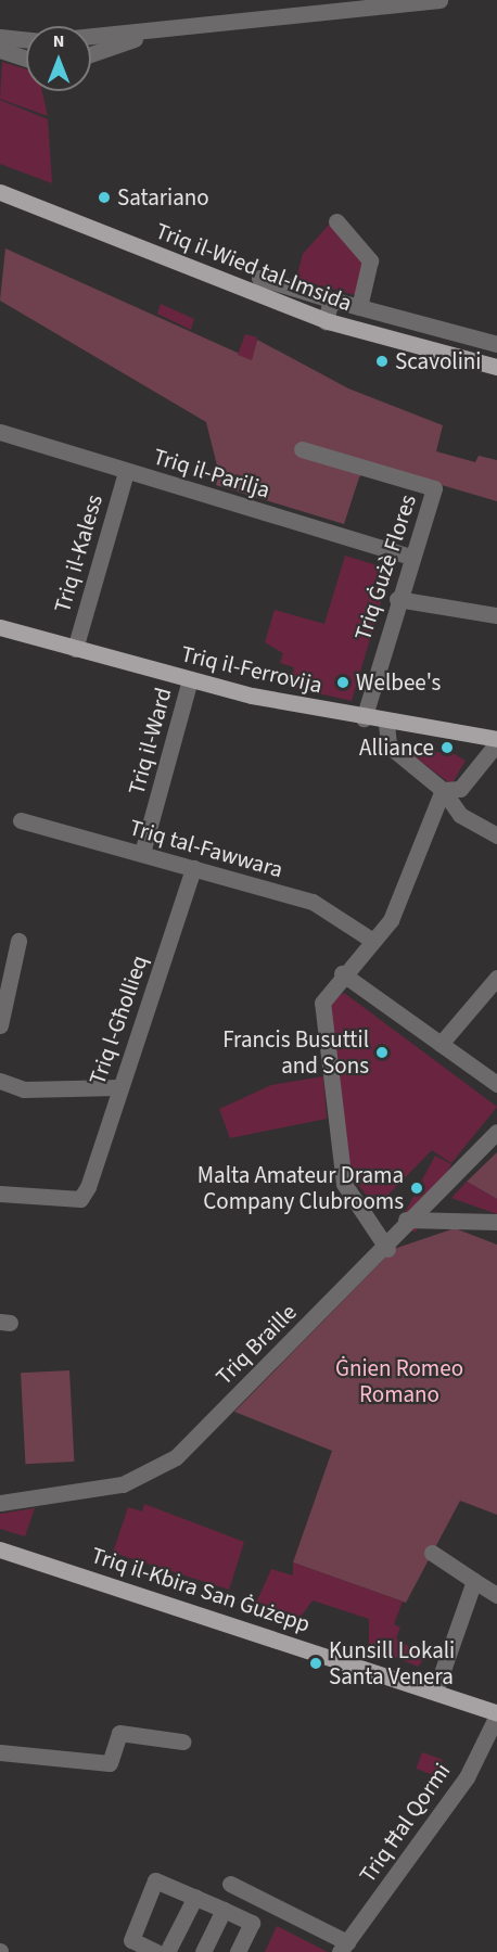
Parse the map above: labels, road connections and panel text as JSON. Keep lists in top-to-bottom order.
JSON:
{
  "streets": {
    "main road": ["Triq il-Wied tal-Imsida", "Triq il-Ferrovija", "Triq il-Kbira San Ġużepp"],
    "street": [
      "Triq il-Parilja",
      "Triq il-Kaless",
      "Triq Ġużè Flores",
      "Triq il-Ward",
      "Triq tal-Fawwara",
      "Triq l-Għollieq",
      "Triq Braille",
      "Triq Ħal Qormi"
    ]
  },
  "crossings": [
    ["Triq il-Parilja", "Triq il-Kaless"],
    ["Triq il-Parilja", "Triq Ġużè Flores"],
    ["Triq il-Kaless", "Triq il-Ferrovija"],
    ["Triq Ġużè Flores", "Triq il-Ferrovija"],
    ["Triq il-Ferrovija", "Triq il-Ward"],
    ["Triq il-Ward", "Triq tal-Fawwara"],
    ["Triq tal-Fawwara", "Triq l-Għollieq"],
    ["Triq il-Kbira San Ġużepp", "Triq Ħal Qormi"]
  ],
  "parks": ["Ġnien Romeo Romano"],
  "places": [
    "Satariano",
    "Scavolini",
    "Welbee's",
    "Alliance",
    "Francis Busuttil and Sons",
    "Malta Amateur Drama Company Clubrooms",
    "Kunsill Lokali Santa Venera"
  ],
  "north": "top"
}
